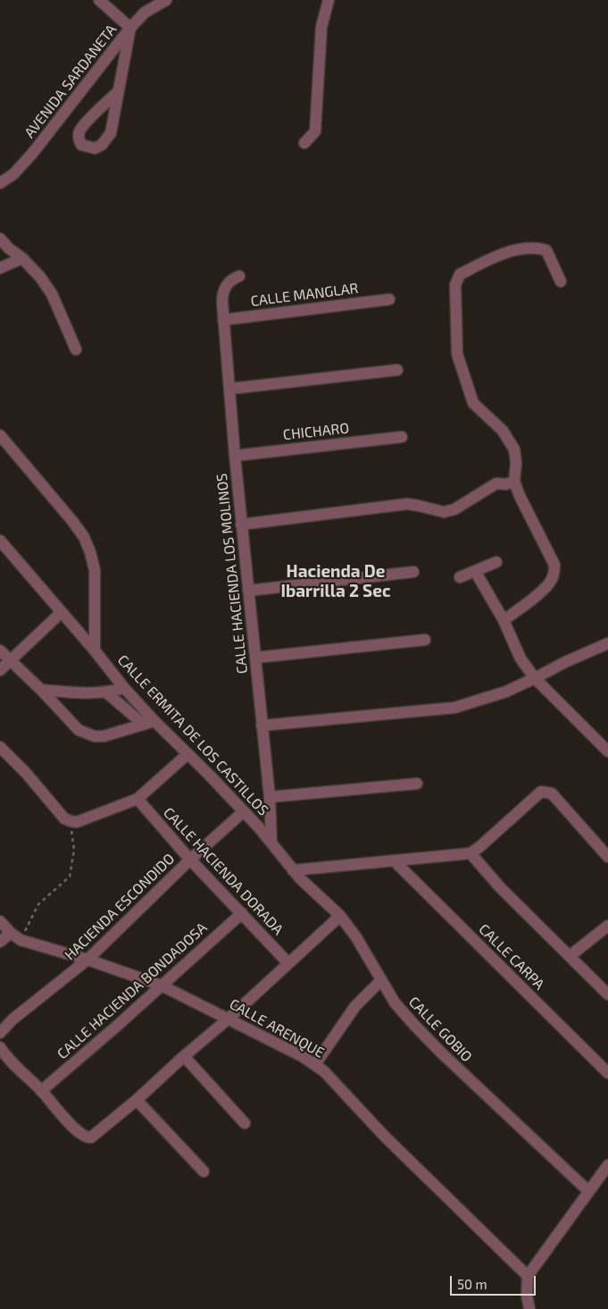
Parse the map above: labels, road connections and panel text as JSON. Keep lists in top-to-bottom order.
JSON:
{
  "streets": {
    "street": [
      "AVENIDA SARDANETA",
      "CALLE MANGLAR",
      "CHICHARO",
      "CALLE HACIENDA LOS MOLINOS",
      "CALLE ERMITA DE LOS CASTILLOS",
      "CALLE HACIENDA DORADA",
      "HACIENDA ESCONDIDO",
      "CALLE CARPA",
      "CALLE HACIENDA BONDADOSA",
      "CALLE ARENQUE",
      "CALLE GOBIO"
    ]
  },
  "crossings": [
    ["CALLE MANGLAR", "CALLE HACIENDA LOS MOLINOS"],
    ["CHICHARO", "CALLE HACIENDA LOS MOLINOS"],
    ["CALLE HACIENDA LOS MOLINOS", "CALLE ERMITA DE LOS CASTILLOS"],
    ["CALLE ERMITA DE LOS CASTILLOS", "HACIENDA ESCONDIDO"],
    ["CALLE ERMITA DE LOS CASTILLOS", "CALLE GOBIO"],
    ["CALLE HACIENDA DORADA", "HACIENDA ESCONDIDO"],
    ["CALLE HACIENDA DORADA", "CALLE HACIENDA BONDADOSA"],
    ["HACIENDA ESCONDIDO", "CALLE ARENQUE"],
    ["CALLE HACIENDA BONDADOSA", "CALLE ARENQUE"]
  ],
  "districts": ["Hacienda De Ibarrilla 2 Sec"],
  "scale_bar": "50 m"
}
